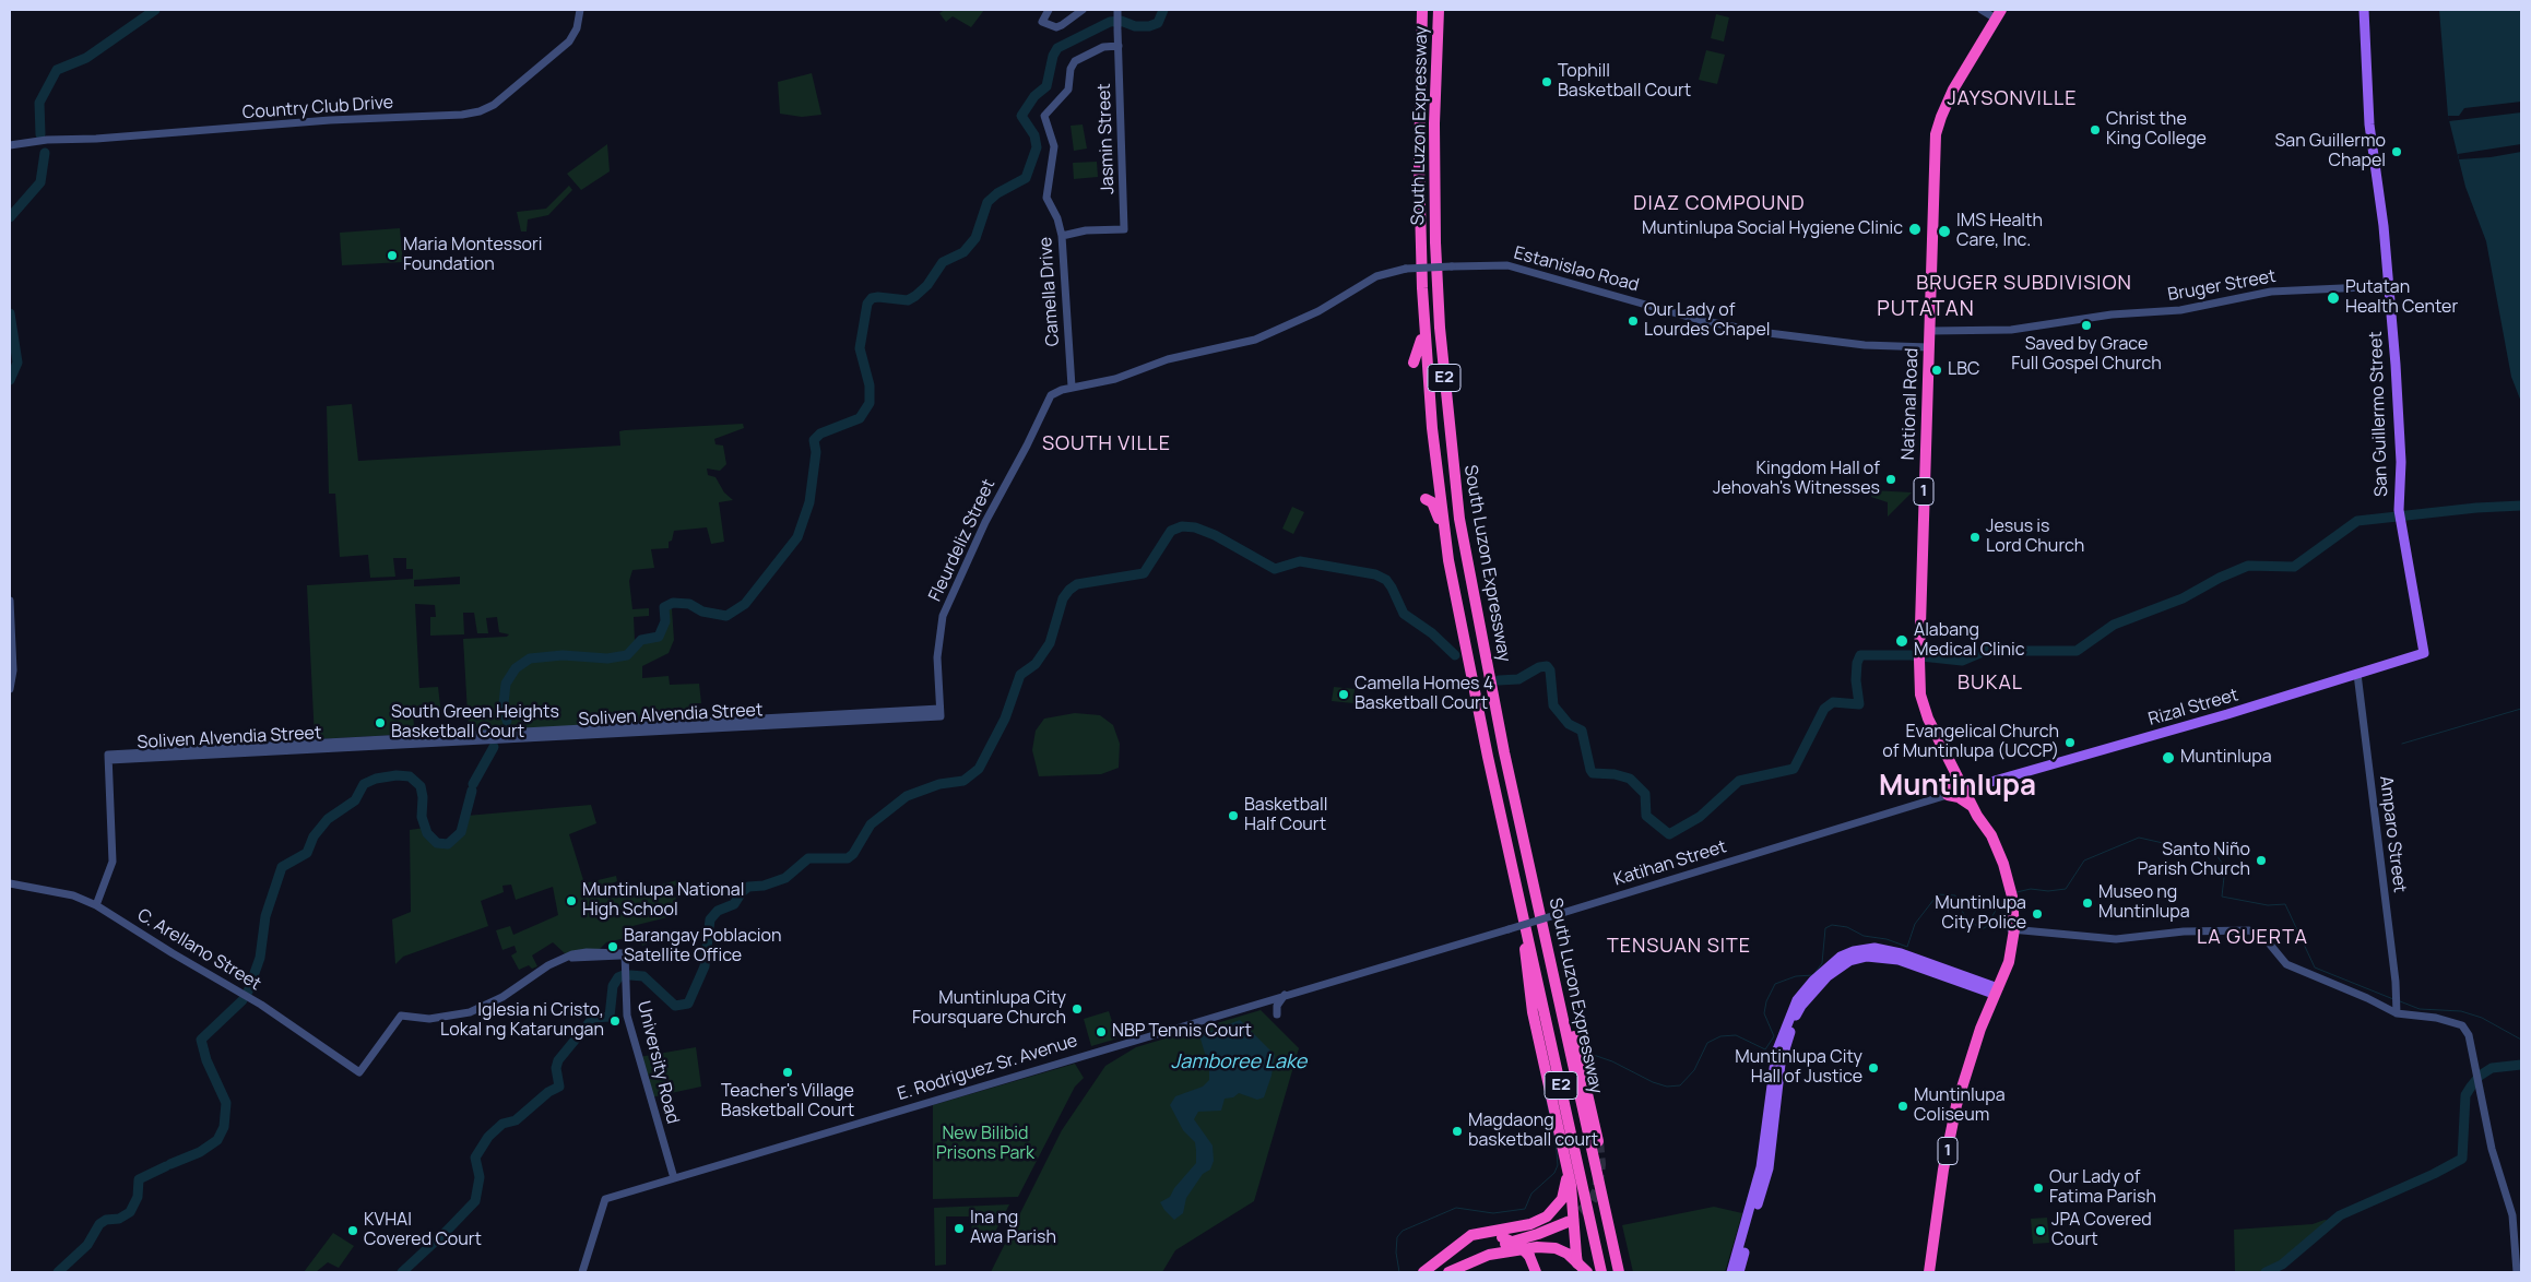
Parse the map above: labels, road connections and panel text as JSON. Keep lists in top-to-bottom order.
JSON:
{
  "streets": {
    "highway": [
      "South Luzon Expressway",
      "E2",
      "National Road",
      "1"
    ],
    "main road": ["San Guillermo Street", "Rizal Street"],
    "street": [
      "Country Club Drive",
      "Jasmin Street",
      "Estanislao Road",
      "Bruger Street",
      "Camella Drive",
      "Fleurdeliz Street",
      "Soliven Alvendia Street",
      "Amparo Street",
      "Katihan Street",
      "C. Arellano Street",
      "University Road",
      "E. Rodriguez Sr. Avenue"
    ]
  },
  "crossings": [
    ["Jasmin Street", "Camella Drive"],
    ["Estanislao Road", "Camella Drive"],
    ["Estanislao Road", "National Road"],
    ["Estanislao Road", "Fleurdeliz Street"],
    ["Bruger Street", "National Road"],
    ["Bruger Street", "San Guillermo Street"],
    ["Camella Drive", "Fleurdeliz Street"],
    ["National Road", "Rizal Street"],
    ["National Road", "Katihan Street"],
    ["San Guillermo Street", "Rizal Street"],
    ["Fleurdeliz Street", "Soliven Alvendia Street"],
    ["Rizal Street", "Amparo Street"],
    ["Rizal Street", "Katihan Street"],
    ["Soliven Alvendia Street", "C. Arellano Street"],
    ["Katihan Street", "E. Rodriguez Sr. Avenue"],
    ["C. Arellano Street", "University Road"],
    ["University Road", "E. Rodriguez Sr. Avenue"]
  ],
  "districts": [
    "JAYSONVILLE",
    "DIAZ COMPOUND",
    "BRUGER SUBDIVISION",
    "PUTATAN",
    "SOUTH VILLE",
    "BUKAL",
    "Muntinlupa",
    "LA GUERTA",
    "TENSUAN SITE"
  ],
  "water": ["Jamboree Lake"],
  "parks": ["New Bilibid Prisons Park"],
  "places": [
    "Tophill Basketball Court",
    "Christ the King College",
    "San Guillermo Chapel",
    "Muntinlupa Social Hygiene Clinic",
    "IMS Health Care, Inc.",
    "Maria Montessori Foundation",
    "Putatan Health Center",
    "Our Lady of Lourdes Chapel",
    "Saved by Grace Full Gospel Church",
    "LBC",
    "Kingdom Hall of Jehovah's Witnesses",
    "Jesus is Lord Church",
    "Alabang Medical Clinic",
    "Camella Homes 4 Basketball Court",
    "South Green Heights Basketball Court",
    "Evangelical Church of Muntinlupa (UCCP)",
    "Muntinlupa",
    "Basketball Half Court",
    "Santo Niño Parish Church",
    "Muntinlupa National High School",
    "Museo ng Muntinlupa",
    "Muntinlupa City Police",
    "Barangay Poblacion Satellite Office",
    "Muntinlupa City Foursquare Church",
    "Iglesia ni Cristo, Lokal ng Katarungan",
    "NBP Tennis Court",
    "Muntinlupa City Hall of Justice",
    "Teacher's Village Basketball Court",
    "Muntinlupa Coliseum",
    "Magdaong basketball court",
    "Our Lady of Fatima Parish",
    "Ina ng Awa Parish",
    "KVHAI Covered Court",
    "JPA Covered Court"
  ]
}
